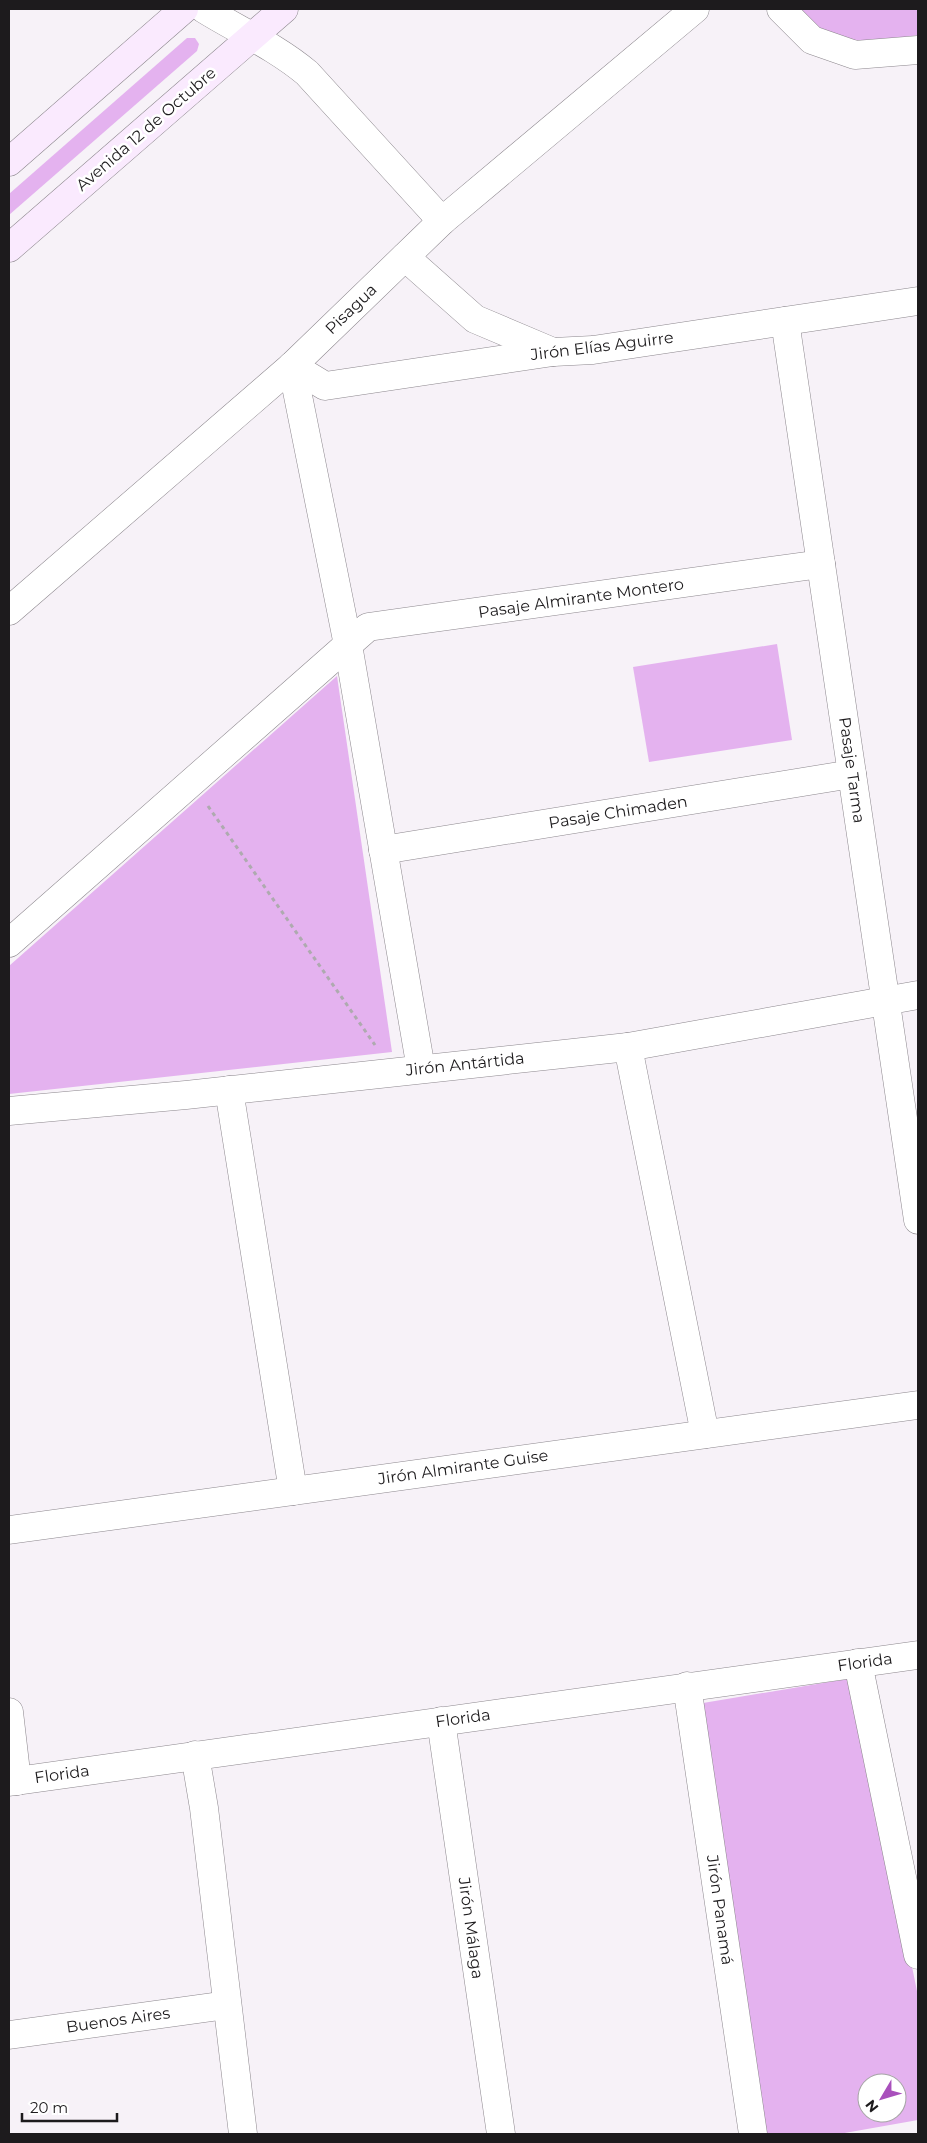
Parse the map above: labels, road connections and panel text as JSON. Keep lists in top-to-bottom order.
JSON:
{
  "streets": {
    "main road": ["Avenida 12 de Octubre"],
    "street": [
      "Pisagua",
      "Jirón Elías Aguirre",
      "Pasaje Almirante Montero",
      "Pasaje Tarma",
      "Pasaje Chimaden",
      "Jirón Antártida",
      "Jirón Almirante Guise",
      "Florida",
      "Jirón Panamá",
      "Jirón Málaga",
      "Buenos Aires"
    ]
  },
  "crossings": [
    ["Pisagua", "Jirón Elías Aguirre"],
    ["Jirón Elías Aguirre", "Pasaje Tarma"],
    ["Pasaje Almirante Montero", "Pasaje Tarma"],
    ["Pasaje Tarma", "Pasaje Chimaden"],
    ["Pasaje Tarma", "Jirón Antártida"],
    ["Florida", "Jirón Panamá"],
    ["Florida", "Jirón Málaga"]
  ],
  "scale_bar": "20 m",
  "north": "bottom left"
}
